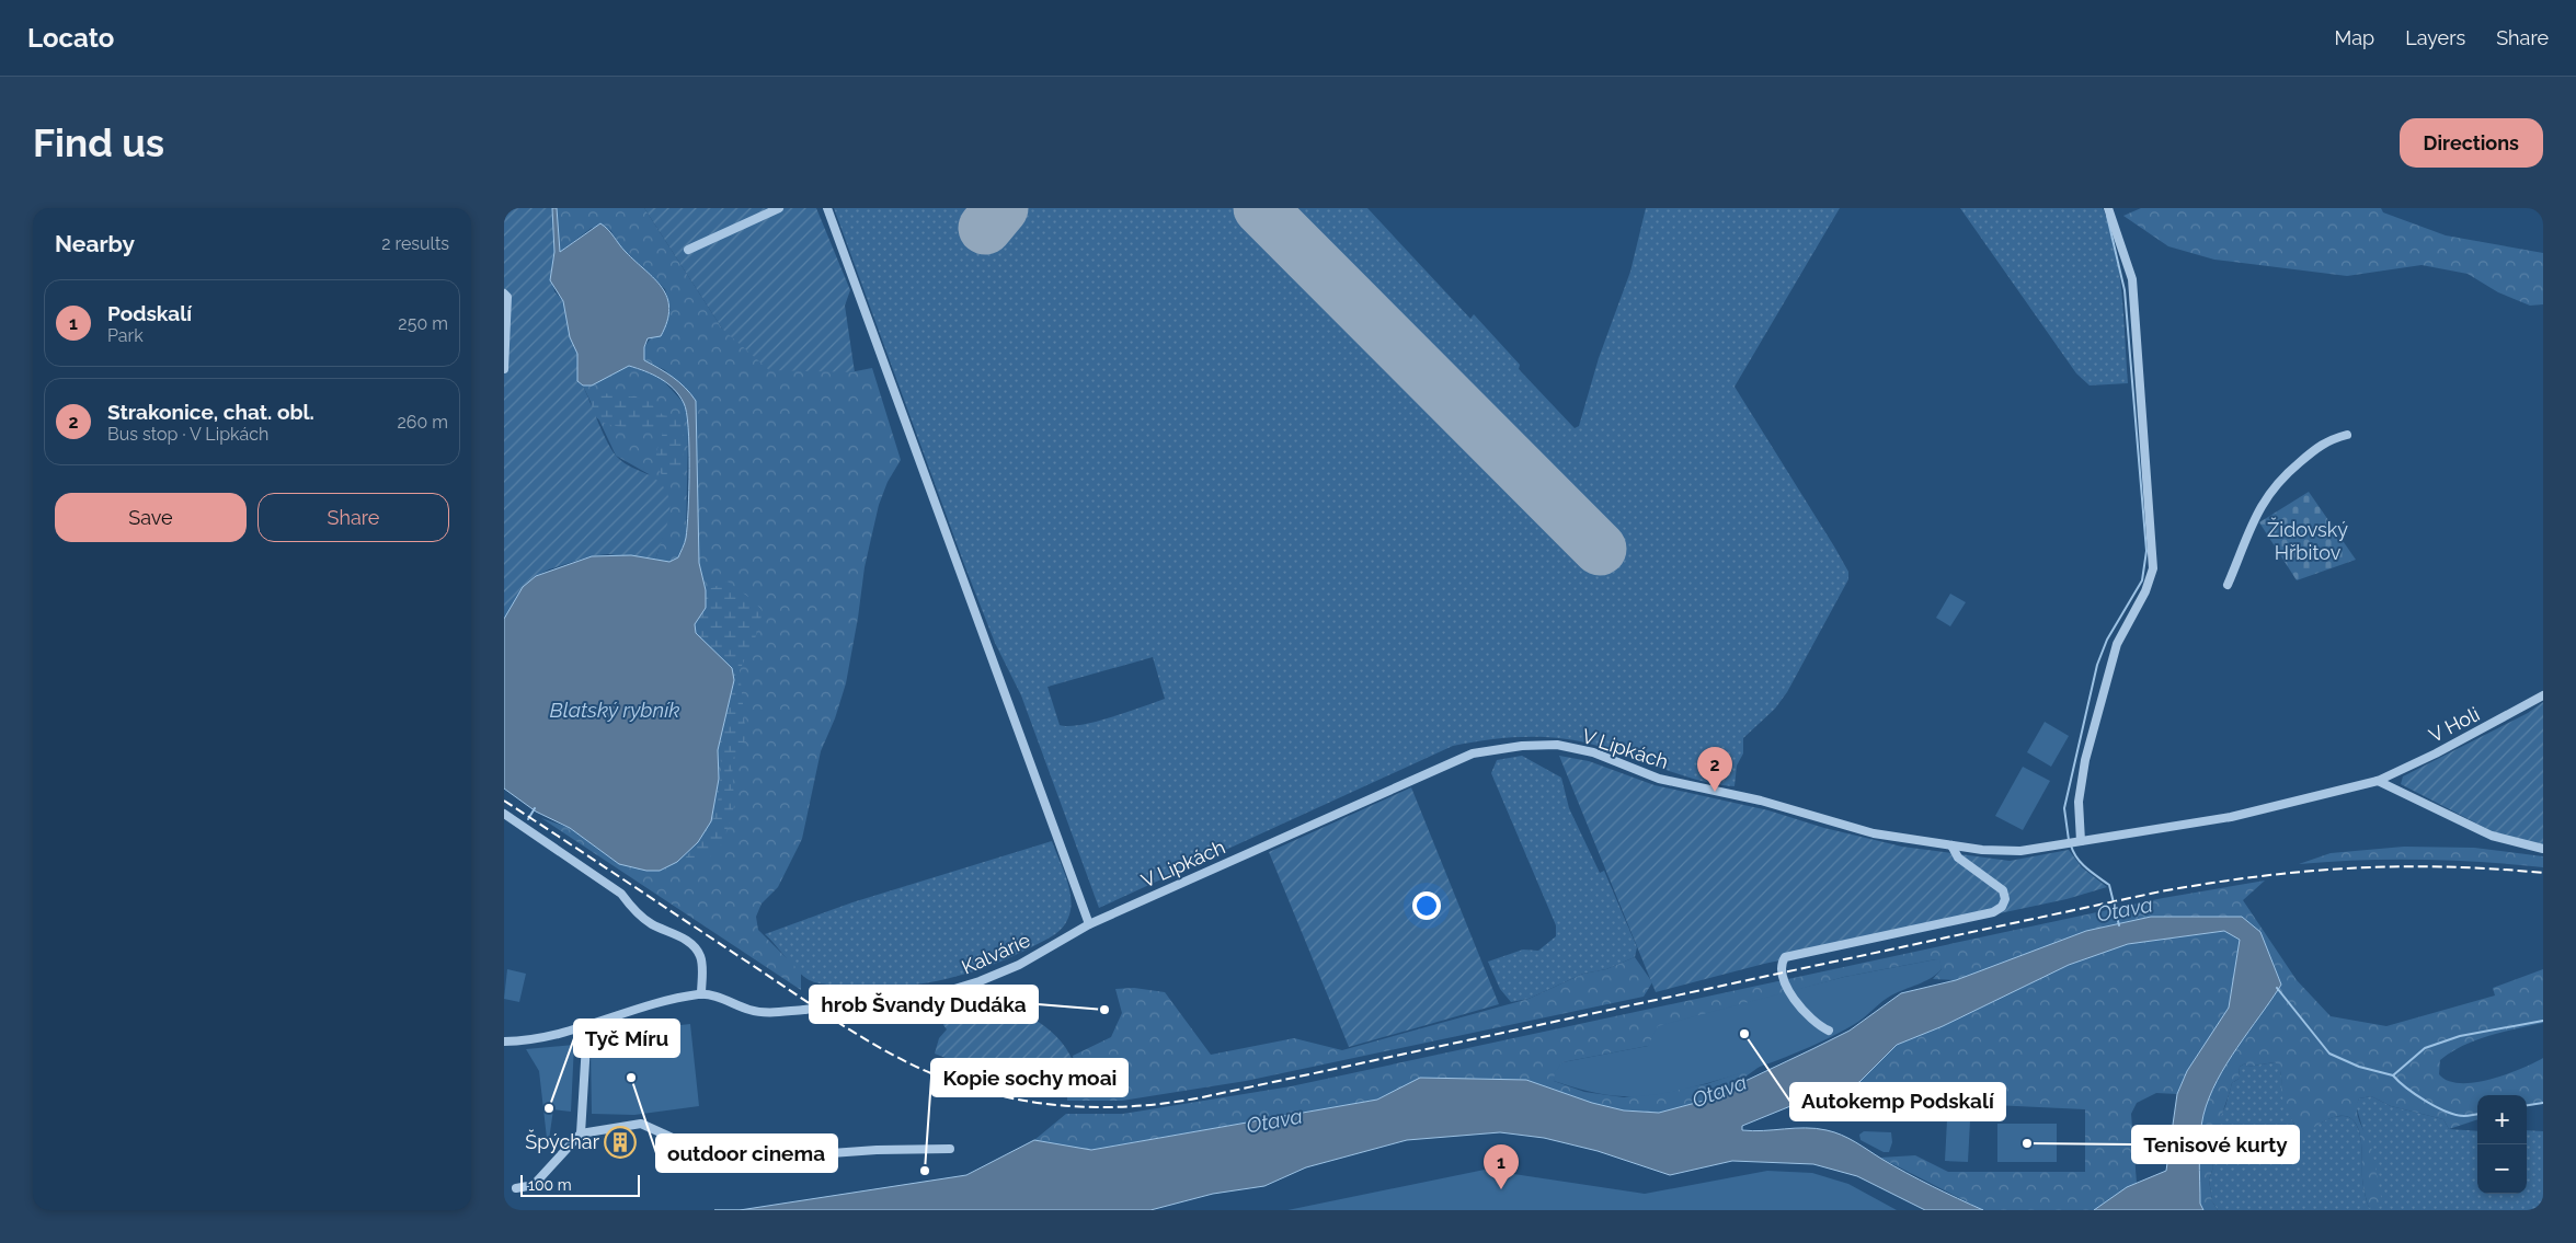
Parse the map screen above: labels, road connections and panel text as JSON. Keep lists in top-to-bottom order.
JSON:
{
  "streets": {
    "street": ["V Holi", "V Lipkách", "Kalvárie"]
  },
  "crossings": [
    ["V Holi", "V Lipkách"],
    ["V Lipkách", "Kalvárie"]
  ],
  "water": ["Blatský rybník", "Otava"],
  "parks": ["Židovský Hřbitov"],
  "places": {
    "other": [
      "hrob Švandy Dudáka",
      "Autokemp Podskalí",
      "outdoor cinema",
      "Tyč Míru",
      "Tenisové kurty",
      "Kopie sochy moai"
    ],
    "building": ["Špýchar"]
  },
  "scale_bar": "100 m",
  "page": {
    "header": "Locato",
    "nav": ["Map", "Layers", "Share"],
    "buttons": [
      "Directions",
      ["Save", "Share"]
    ],
    "title": "Find us",
    "heading": ["Nearby", "2 results"],
    "list": [
      {
        "mark": "1",
        "name": "Podskalí",
        "note": "Park",
        "value": "250 m"
      },
      {
        "mark": "2",
        "name": "Strakonice, chat. obl.",
        "note": "Bus stop · V Lipkách",
        "value": "260 m"
      }
    ],
    "pins": ["2", "1"],
    "map_buttons": ["+", "−"],
    "scale": "100 m"
  }
}
